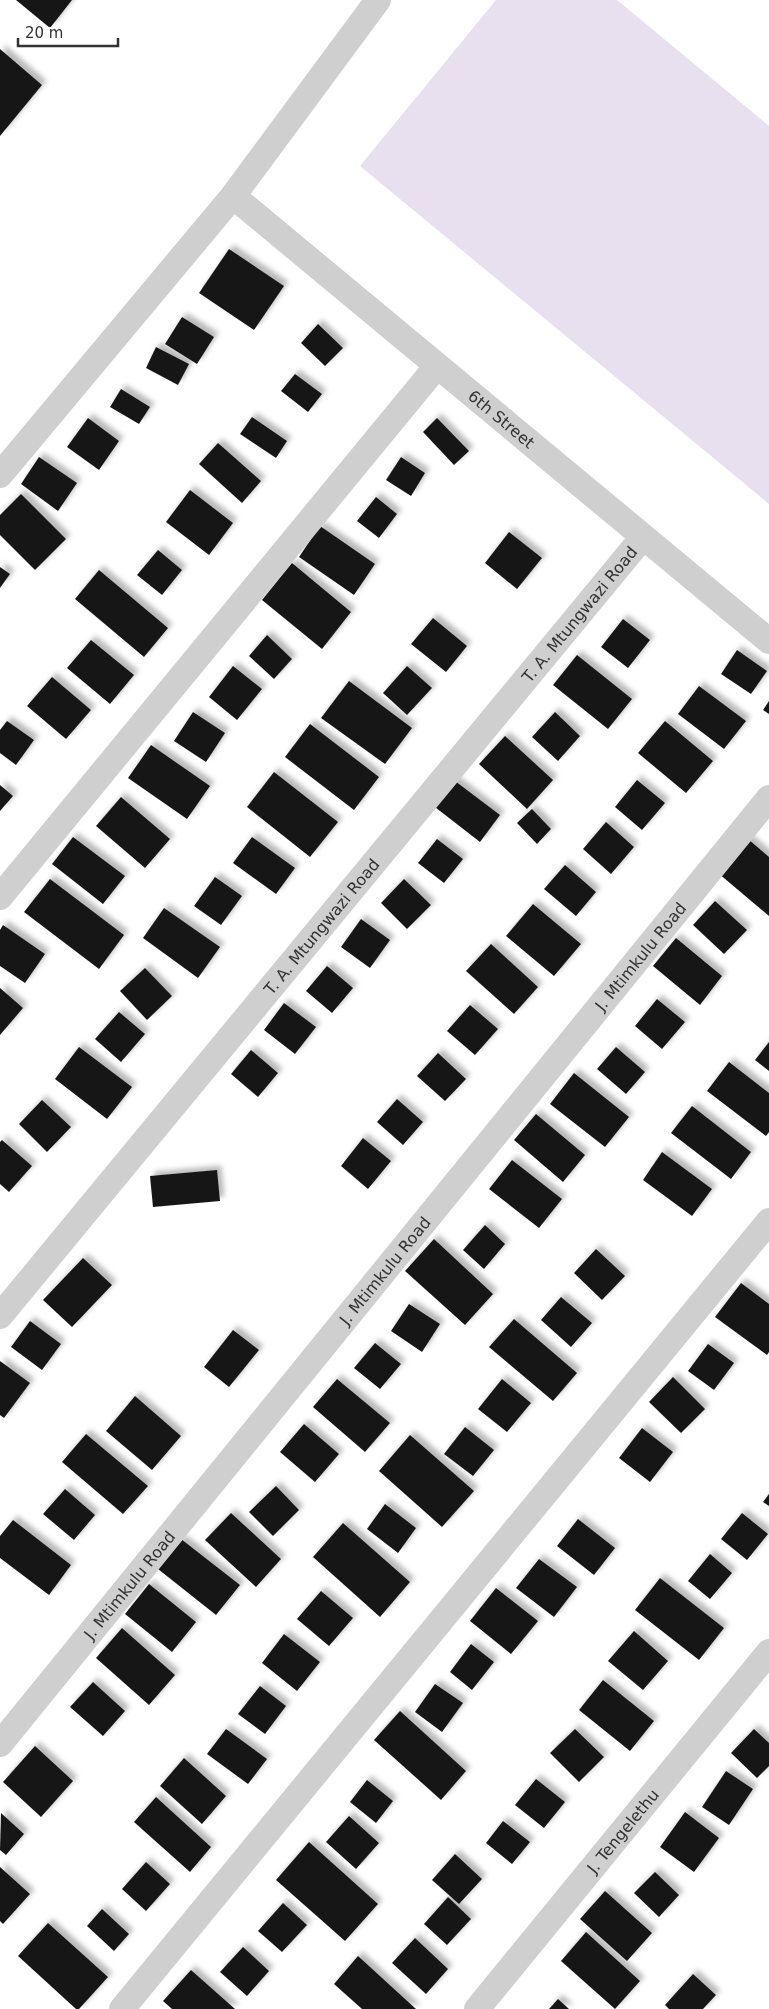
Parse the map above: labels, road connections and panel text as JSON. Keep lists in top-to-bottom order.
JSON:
{
  "streets": {
    "street": [
      "6th Street",
      "T. A. Mtungwazi Road",
      "J. Mtimkulu Road",
      "J. Tengelethu"
    ]
  },
  "crossings": [
    ["6th Street", "T. A. Mtungwazi Road"]
  ],
  "scale_bar": "20 m"
}
